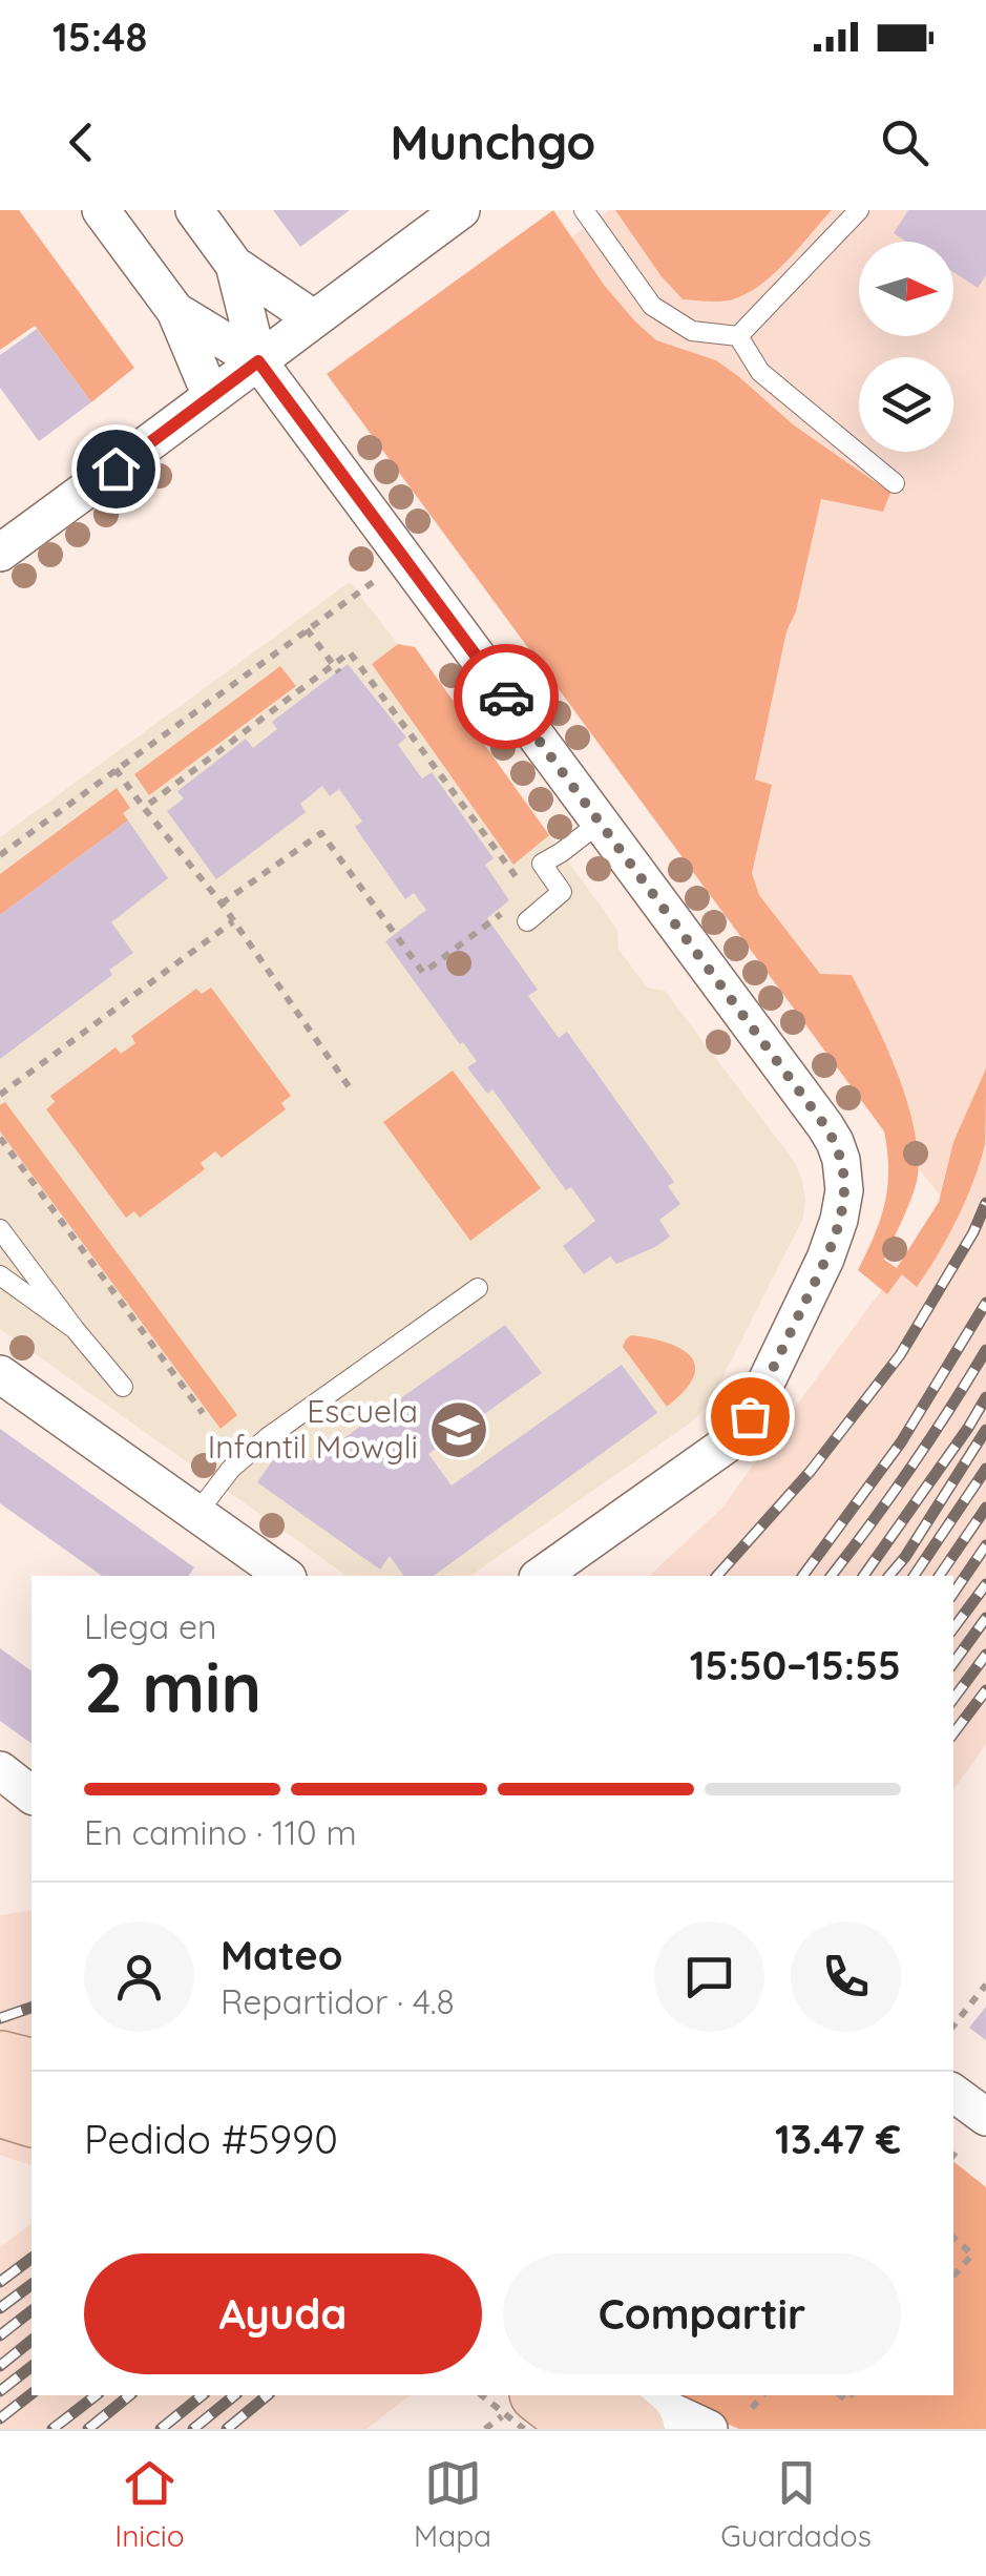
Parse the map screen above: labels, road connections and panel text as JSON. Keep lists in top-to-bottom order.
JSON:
{
  "places": {
    "school or university": ["Escuela Infantil Mowgli"]
  },
  "north": "right",
  "page": {
    "status": "15:48",
    "header": "Munchgo",
    "heading": ["2 min", "Llega en", "15:50–15:55"],
    "panel": [
      "Mateo",
      "Repartidor · 4.8",
      "Pedido #5990",
      "13.47 €"
    ],
    "bar": "En camino · 110 m",
    "buttons": ["Ayuda", "Compartir"],
    "tabs": ["Inicio", "Mapa", "Guardados"]
  }
}
